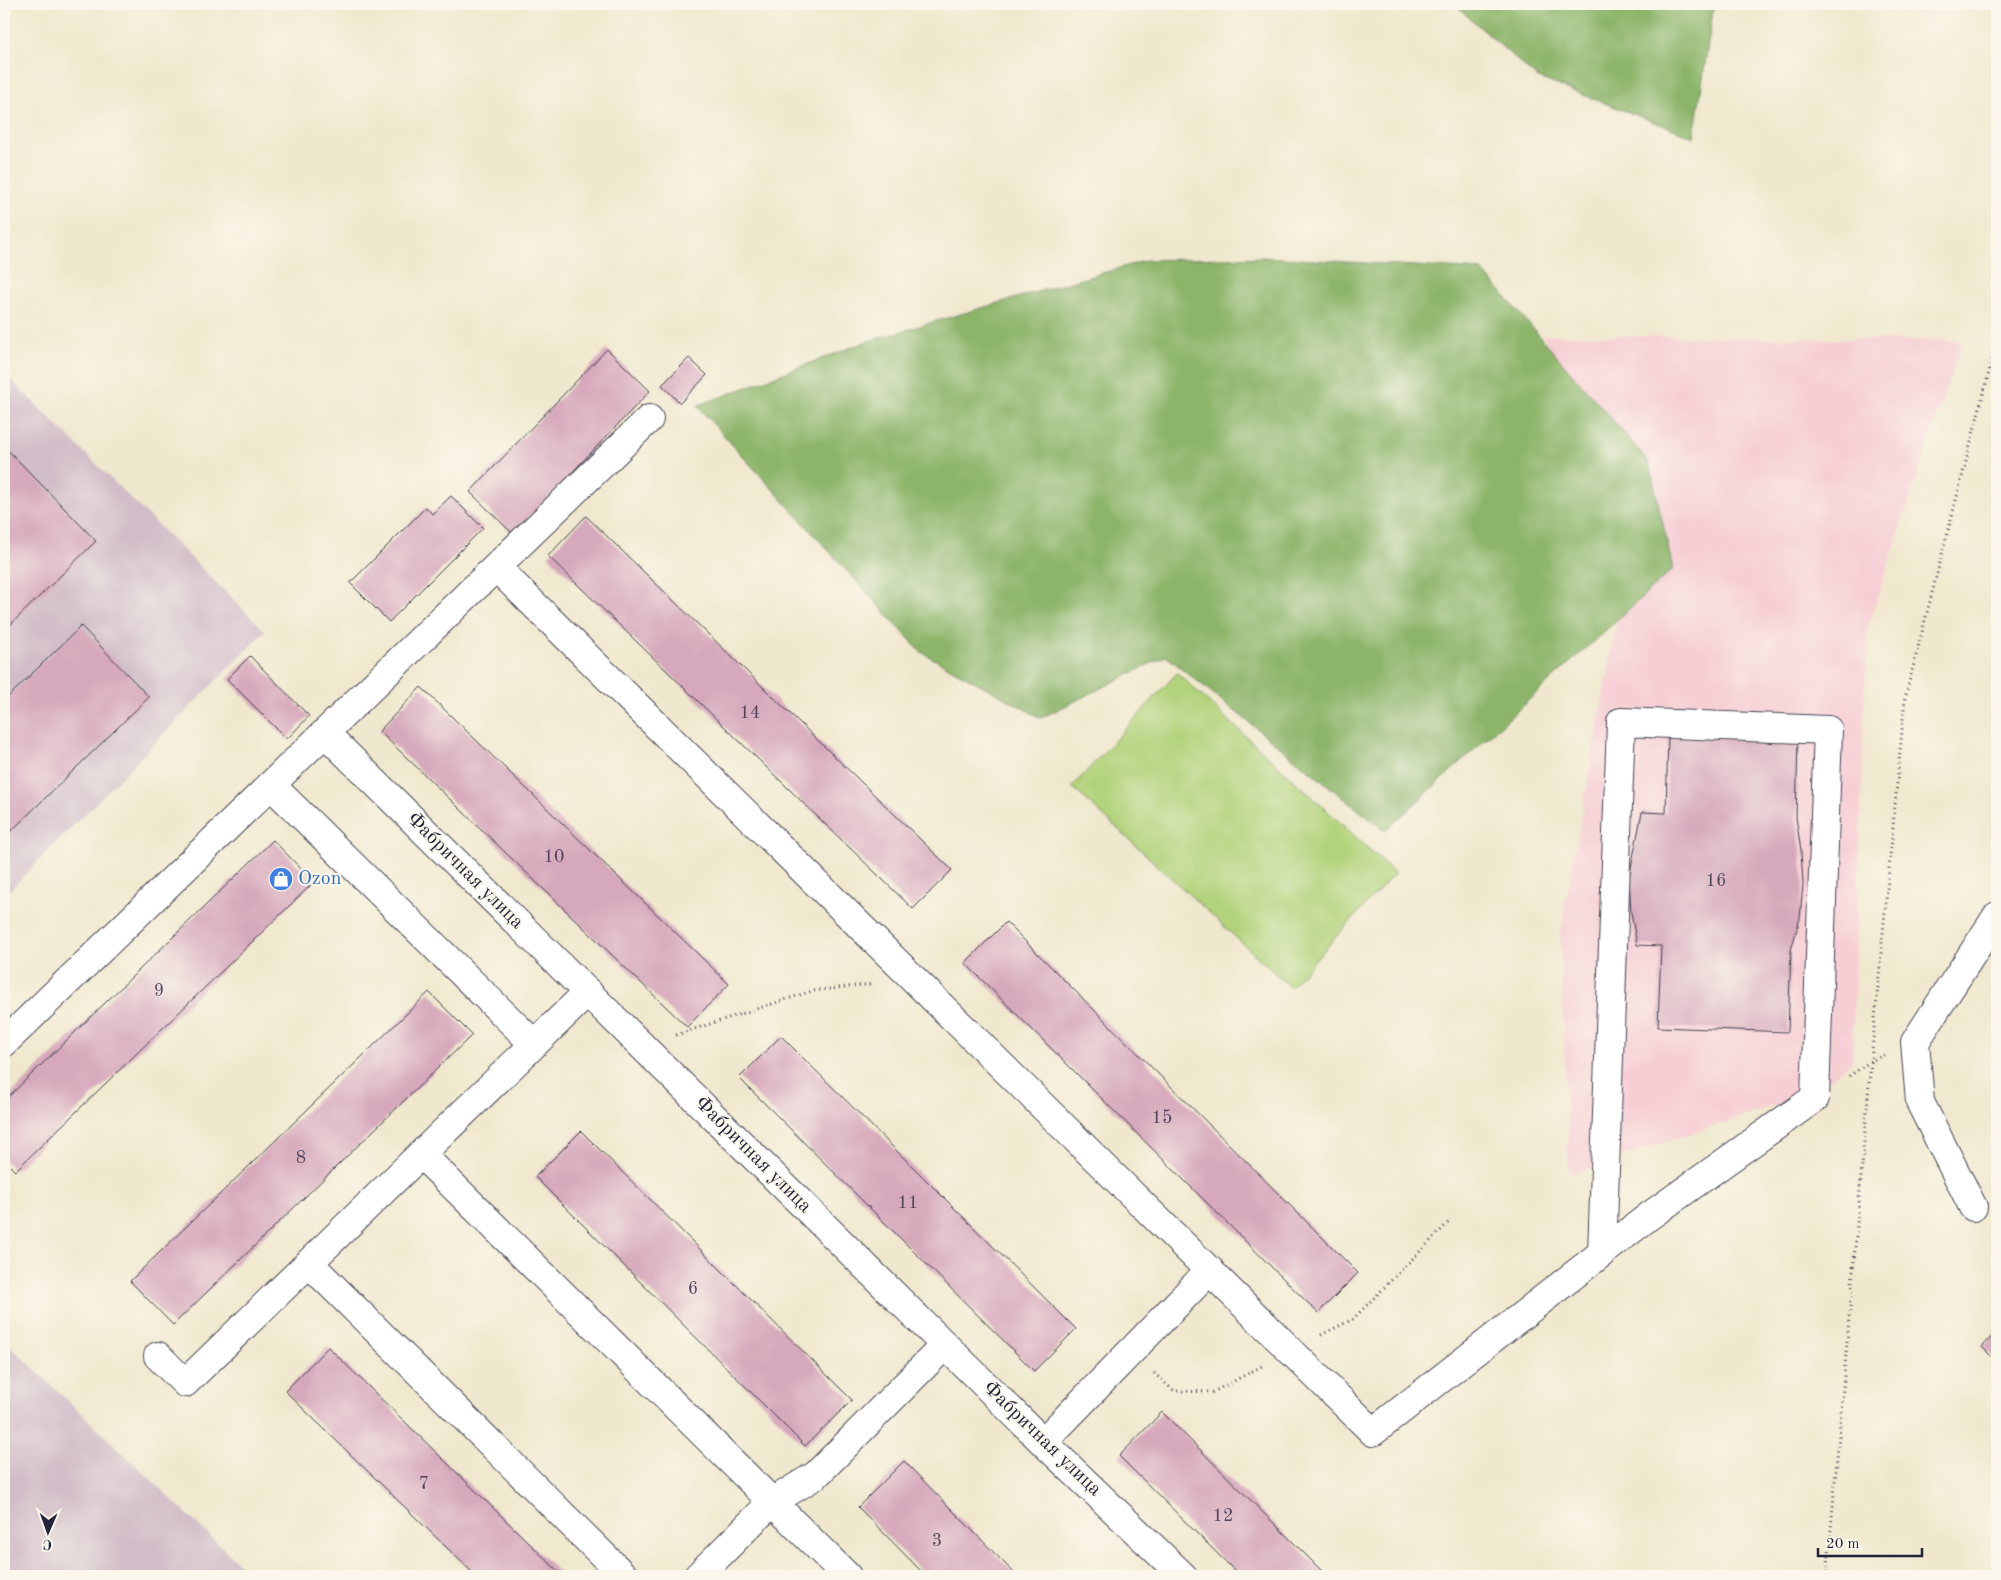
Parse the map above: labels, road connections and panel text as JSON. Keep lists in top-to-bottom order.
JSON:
{
  "streets": {
    "street": ["Фабричная улица"]
  },
  "places": {
    "shop": ["Ozon"]
  },
  "house_numbers": [
    "14",
    "10",
    "16",
    "9",
    "15",
    "8",
    "11",
    "6",
    "7",
    "12",
    "3"
  ],
  "scale_bar": "20 m",
  "north": "bottom"
}
